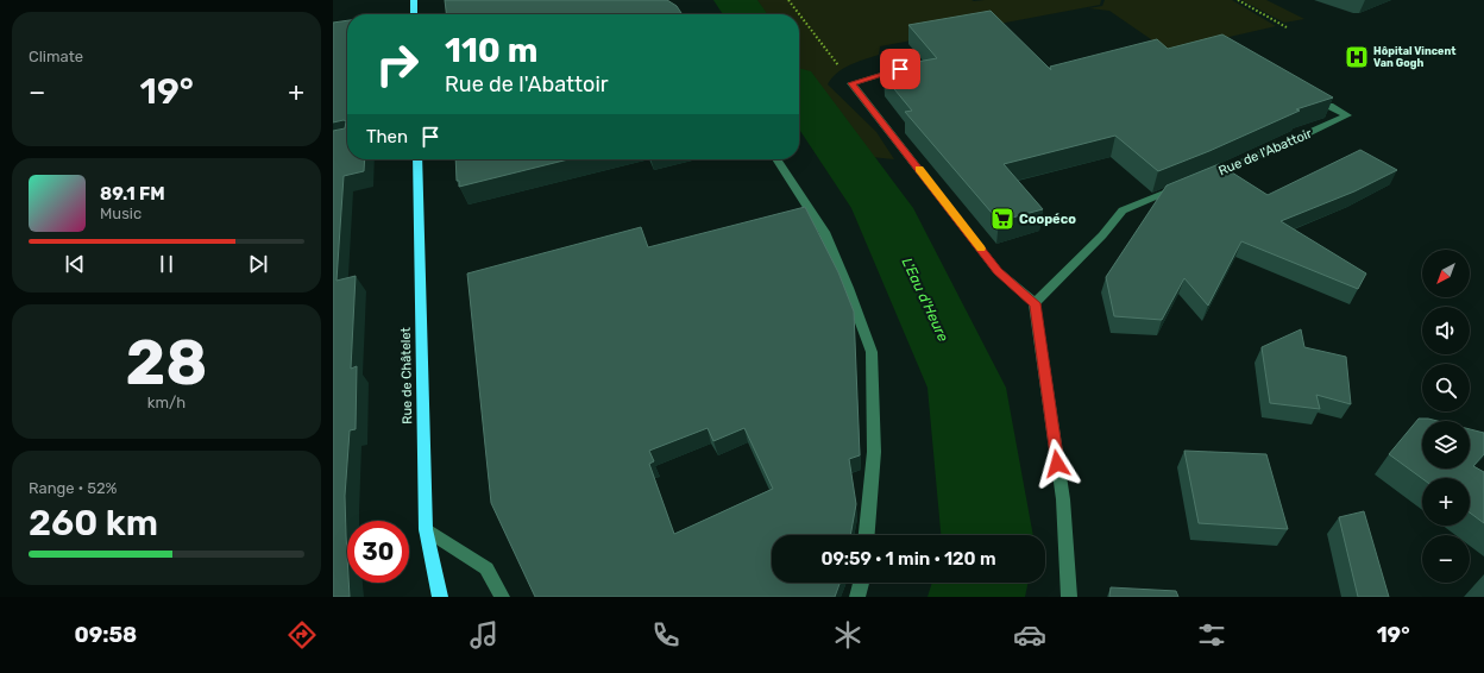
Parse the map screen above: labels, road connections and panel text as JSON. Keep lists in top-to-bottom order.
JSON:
{
  "streets": {
    "main road": ["Rue de Châtelet"],
    "street": ["Rue de l'Abattoir"]
  },
  "water": ["L'Eau d'Heure"],
  "places": {
    "hospital": ["Hôpital Vincent Van Gogh"],
    "supermarket": ["Coopéco"]
  },
  "north": "bottom left",
  "page": {
    "tile": [
      "Climate",
      ["28", "km/h"],
      ["Range · 52%", "260 km"]
    ],
    "turn": ["110 m", "Rue de l'Abattoir"],
    "heat": ["−", "19°", "+"],
    "then": "Then",
    "song": ["89.1 FM", "Music"],
    "map_buttons": ["+", "−"],
    "limit": "30",
    "trip": "09:59 · 1 min · 120 m",
    "tabs": ["09:58", "19°"]
  }
}
